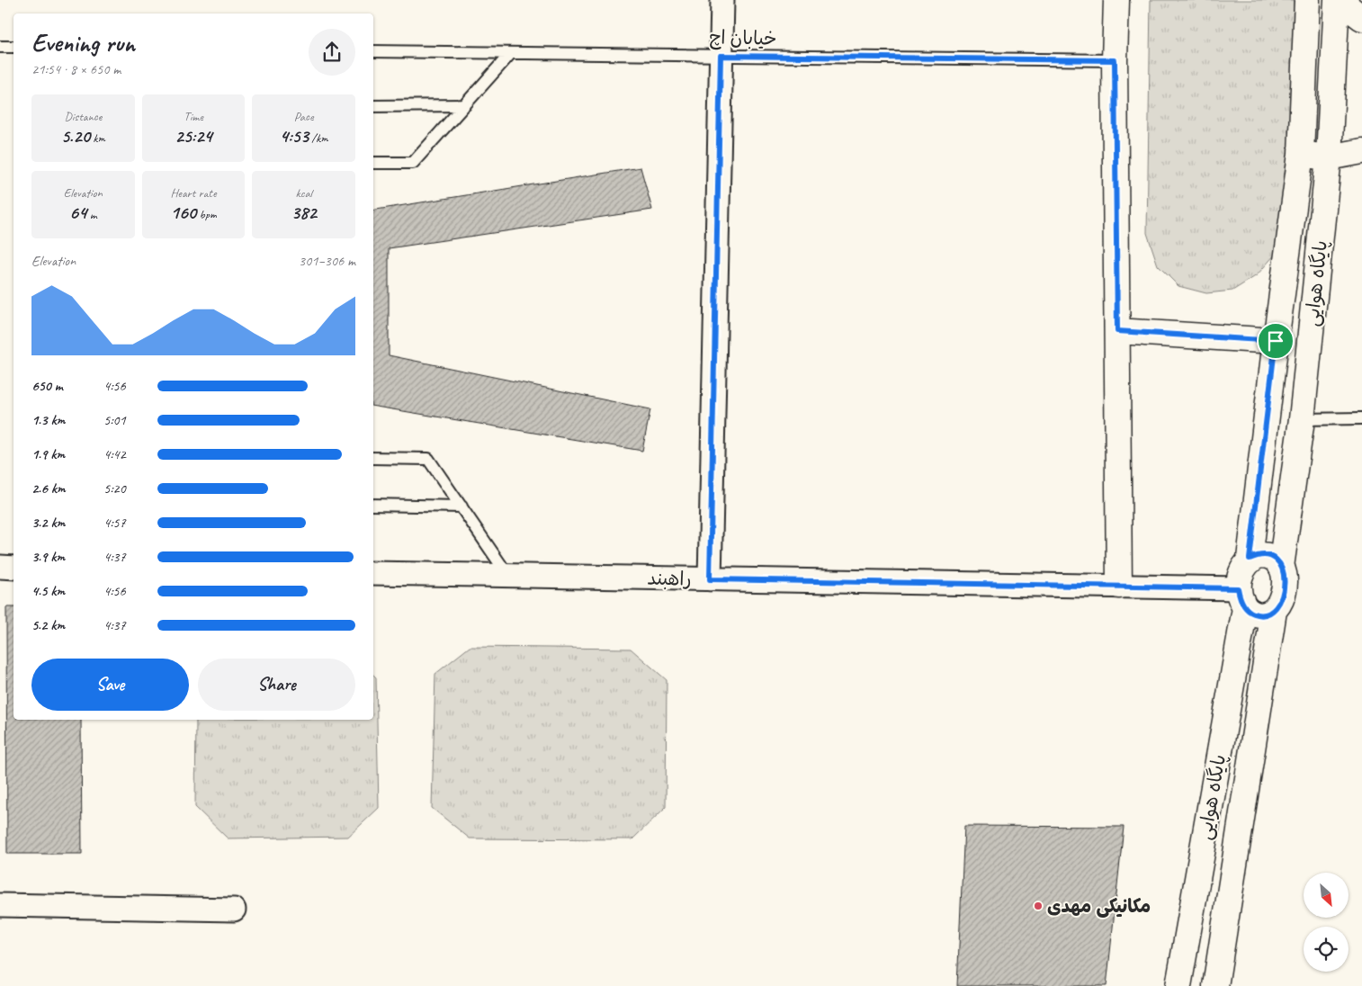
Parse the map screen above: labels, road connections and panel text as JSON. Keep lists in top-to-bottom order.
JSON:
{
  "streets": {
    "main road": ["پایگاه هوایی"],
    "street": ["راهبند"],
    "lane": ["خیابان اچ"]
  },
  "crossings": [
    ["پایگاه هوایی", "راهبند"]
  ],
  "places": ["مکانیکی مهدی"],
  "north": "bottom right",
  "page": {
    "heading": ["Evening run", "21:54 · 8 × 650 m"],
    "stats": [
      ["Distance", "5.20 km"],
      ["Time", "25:24"],
      ["Pace", "4:53 /km"],
      ["Elevation", "64 m"],
      ["Heart rate", "160 bpm"],
      ["kcal", "382"]
    ],
    "chart": ["Elevation", "301–306 m"],
    "list": [
      {
        "name": "650 m",
        "note": "4:56"
      },
      {
        "name": "1.3 km",
        "note": "5:01"
      },
      {
        "name": "1.9 km",
        "note": "4:42"
      },
      {
        "name": "2.6 km",
        "note": "5:20"
      },
      {
        "name": "3.2 km",
        "note": "4:57"
      },
      {
        "name": "3.9 km",
        "note": "4:37"
      },
      {
        "name": "4.5 km",
        "note": "4:56"
      },
      {
        "name": "5.2 km",
        "note": "4:37"
      }
    ],
    "buttons": ["Save", "Share"]
  }
}
